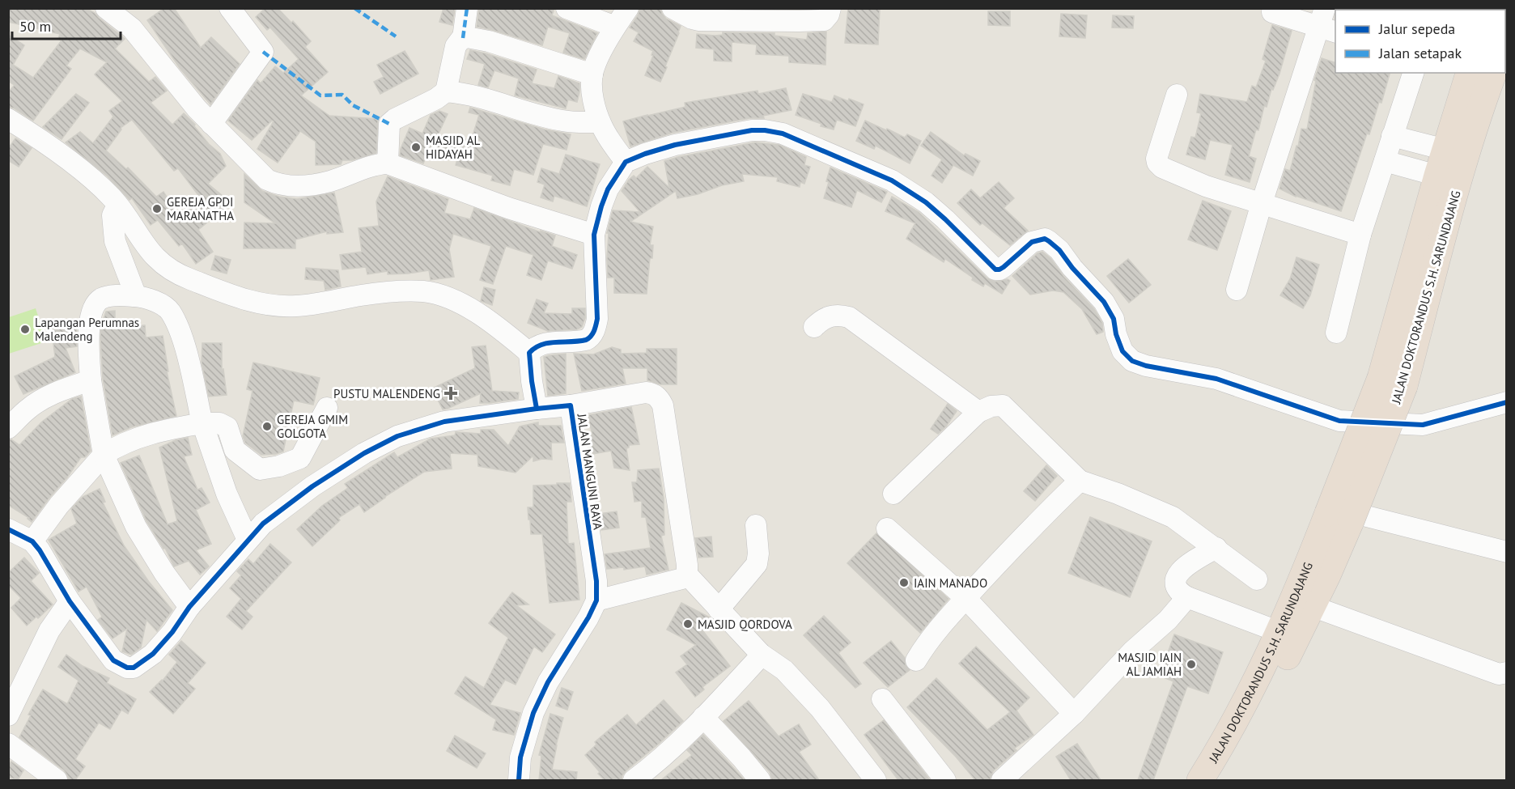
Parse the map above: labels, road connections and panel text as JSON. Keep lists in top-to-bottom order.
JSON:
{
  "streets": {
    "highway": ["JALAN DOKTORANDUS S.H. SARUNDAJANG"],
    "street": ["JALAN MANGUNI RAYA"]
  },
  "places": {
    "other": [
      "MASJID AL HIDAYAH",
      "GEREJA GPDI MARANATHA",
      "Lapangan Perumnas Malendeng",
      "GEREJA GMIM GOLGOTA",
      "IAIN MANADO",
      "MASJID QORDOVA",
      "MASJID IAIN AL JAMIAH"
    ],
    "health": ["PUSTU MALENDENG"]
  },
  "legend": ["Jalur sepeda", "Jalan setapak"],
  "scale_bar": "50 m"
}
